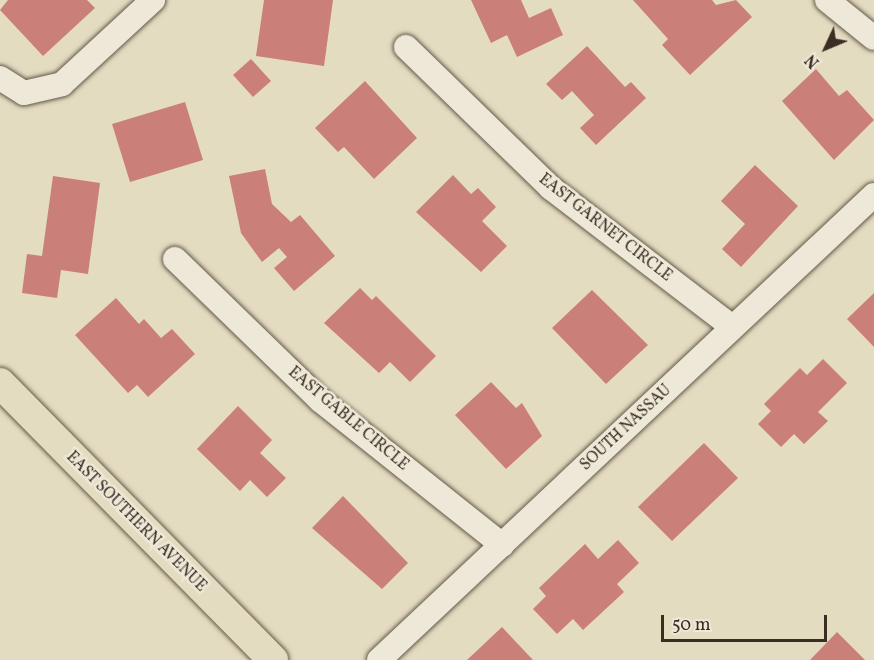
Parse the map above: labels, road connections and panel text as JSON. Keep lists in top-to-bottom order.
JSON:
{
  "streets": {
    "main road": ["EAST SOUTHERN AVENUE"],
    "street": ["EAST GARNET CIRCLE", "EAST GABLE CIRCLE", "SOUTH NASSAU"]
  },
  "crossings": [
    ["EAST GARNET CIRCLE", "SOUTH NASSAU"],
    ["EAST GABLE CIRCLE", "SOUTH NASSAU"]
  ],
  "scale_bar": "50 m",
  "north": "bottom left"
}
